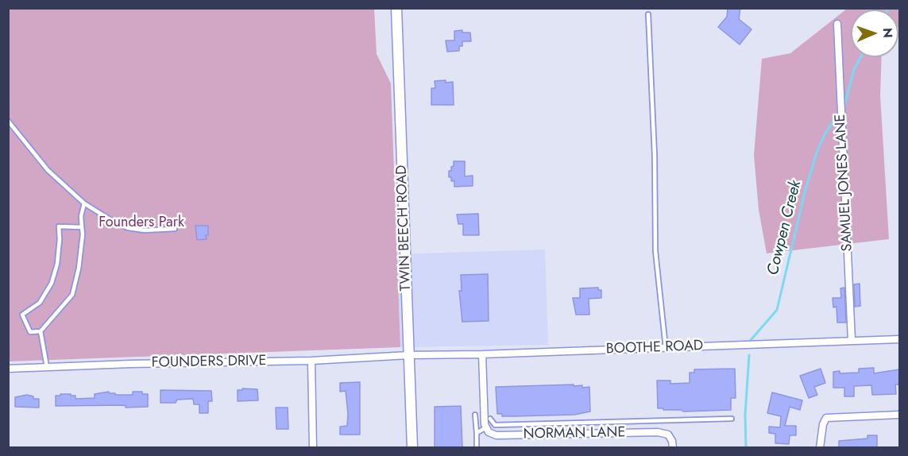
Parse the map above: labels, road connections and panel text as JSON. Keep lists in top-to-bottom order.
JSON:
{
  "streets": {
    "street": [
      "SAMUEL JONES LANE",
      "TWIN BEECH ROAD",
      "BOOTHE ROAD",
      "FOUNDERS DRIVE",
      "NORMAN LANE"
    ]
  },
  "crossings": [
    ["SAMUEL JONES LANE", "BOOTHE ROAD"],
    ["TWIN BEECH ROAD", "BOOTHE ROAD"],
    ["TWIN BEECH ROAD", "FOUNDERS DRIVE"],
    ["BOOTHE ROAD", "FOUNDERS DRIVE"]
  ],
  "water": ["Cowpen Creek"],
  "parks": ["Founders Park"],
  "north": "right"
}
